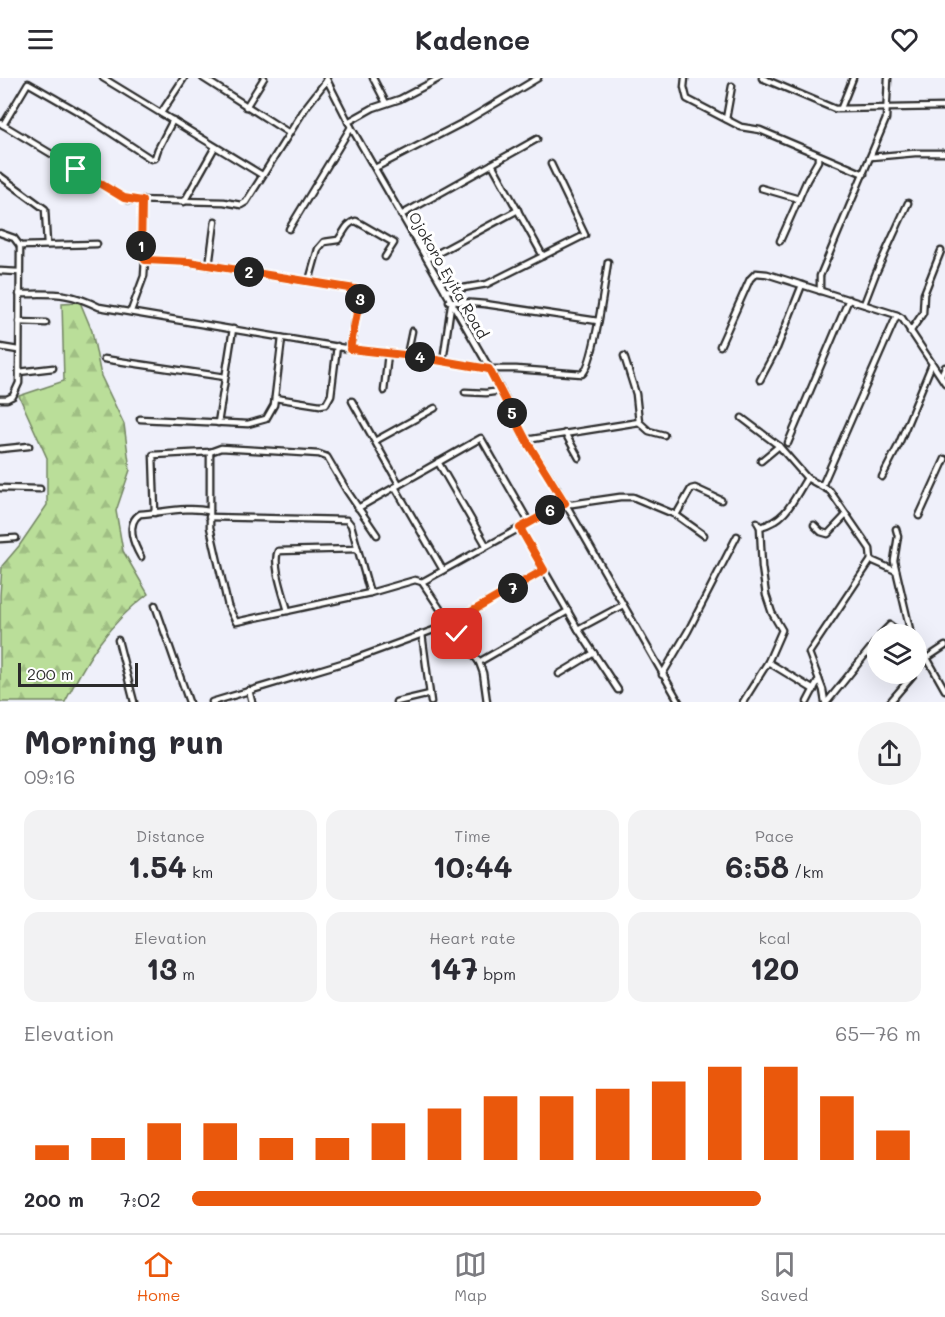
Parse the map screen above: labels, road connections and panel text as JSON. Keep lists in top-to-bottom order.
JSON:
{
  "streets": {
    "street": ["Ojokoro Eyita Road"]
  },
  "scale_bar": "200 m",
  "page": {
    "header": "Kadence",
    "pins": [
      "1",
      "2",
      "3",
      "4",
      "5",
      "6",
      "7"
    ],
    "scale": "200 m",
    "heading": ["Morning run", "09:16"],
    "stats": [
      ["Distance", "1.54 km"],
      ["Time", "10:44"],
      ["Pace", "6:58 /km"],
      ["Elevation", "13 m"],
      ["Heart rate", "147 bpm"],
      ["kcal", "120"]
    ],
    "chart": ["Elevation", "65–76 m"],
    "list": [
      {
        "name": "200 m",
        "note": "7:02"
      }
    ],
    "tabs": ["Home", "Map", "Saved"]
  }
}
